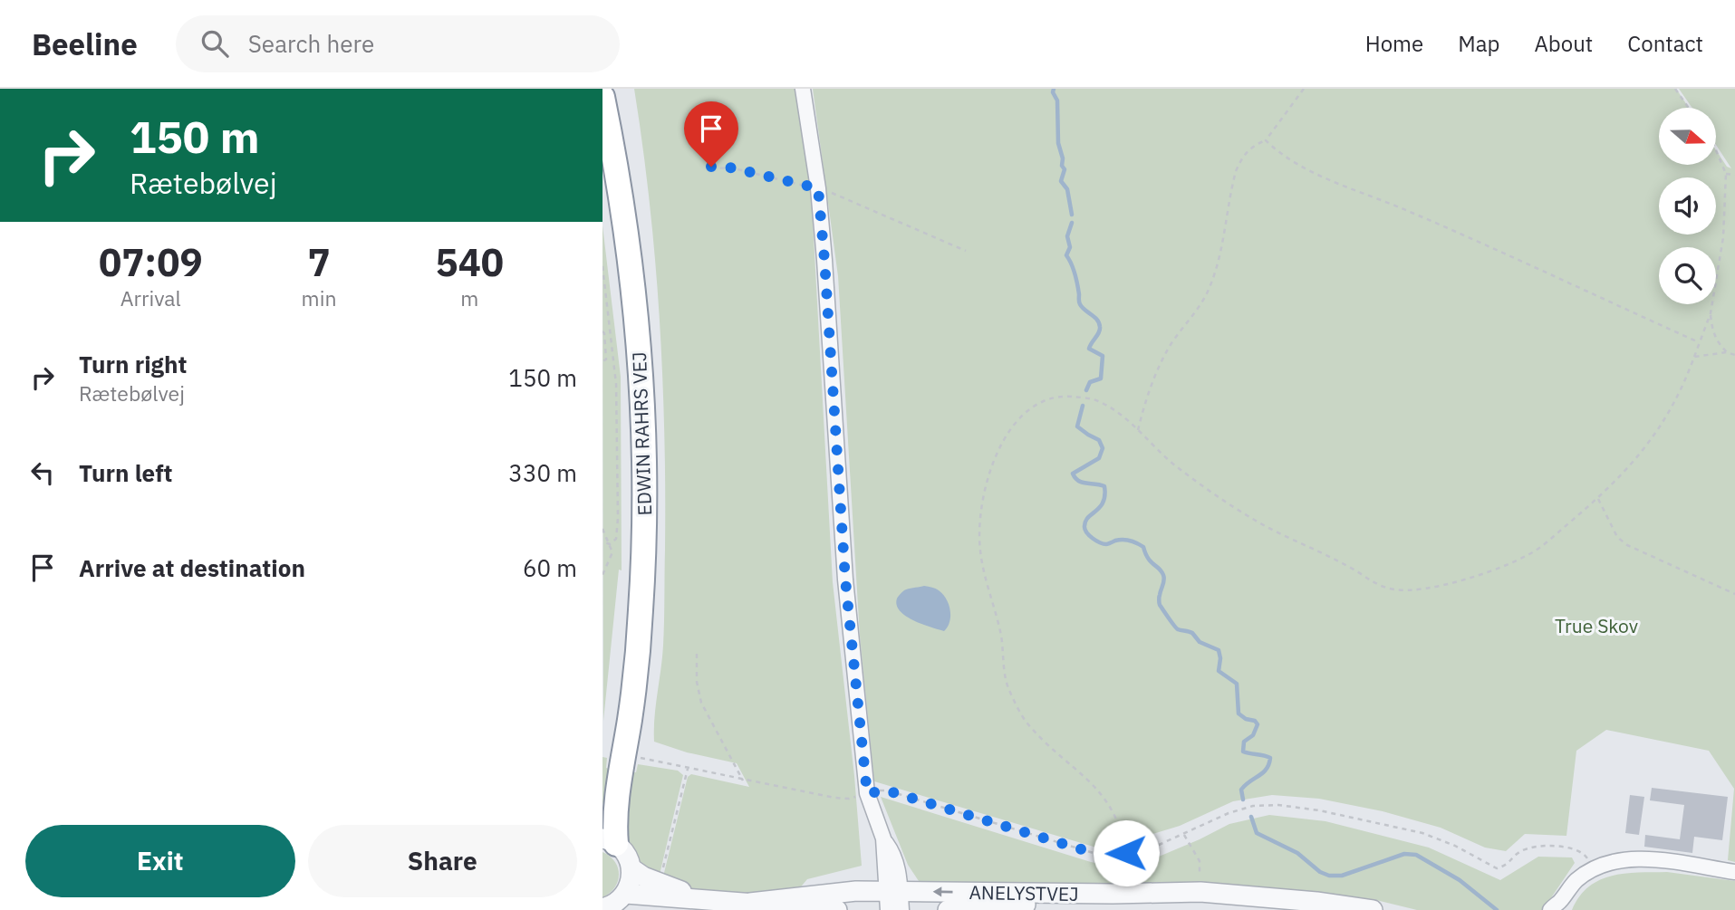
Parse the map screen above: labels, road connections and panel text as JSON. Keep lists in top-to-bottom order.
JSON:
{
  "streets": {
    "highway": ["EDWIN RAHRS VEJ"],
    "street": ["ANELYSTVEJ"]
  },
  "parks": ["True Skov"],
  "north": "right",
  "page": {
    "header": "Beeline",
    "search": "Search here",
    "nav": [
      "Home",
      "Map",
      "About",
      "Contact"
    ],
    "turn": ["150 m", "Rætebølvej"],
    "eta": [
      "07:09",
      "Arrival",
      "7",
      "min",
      "540",
      "m"
    ],
    "list": [
      {
        "name": "Turn right",
        "note": "Rætebølvej",
        "value": "150 m"
      },
      {
        "name": "Turn left",
        "value": "330 m"
      },
      {
        "name": "Arrive at destination",
        "value": "60 m"
      }
    ],
    "buttons": ["Exit", "Share"]
  }
}
